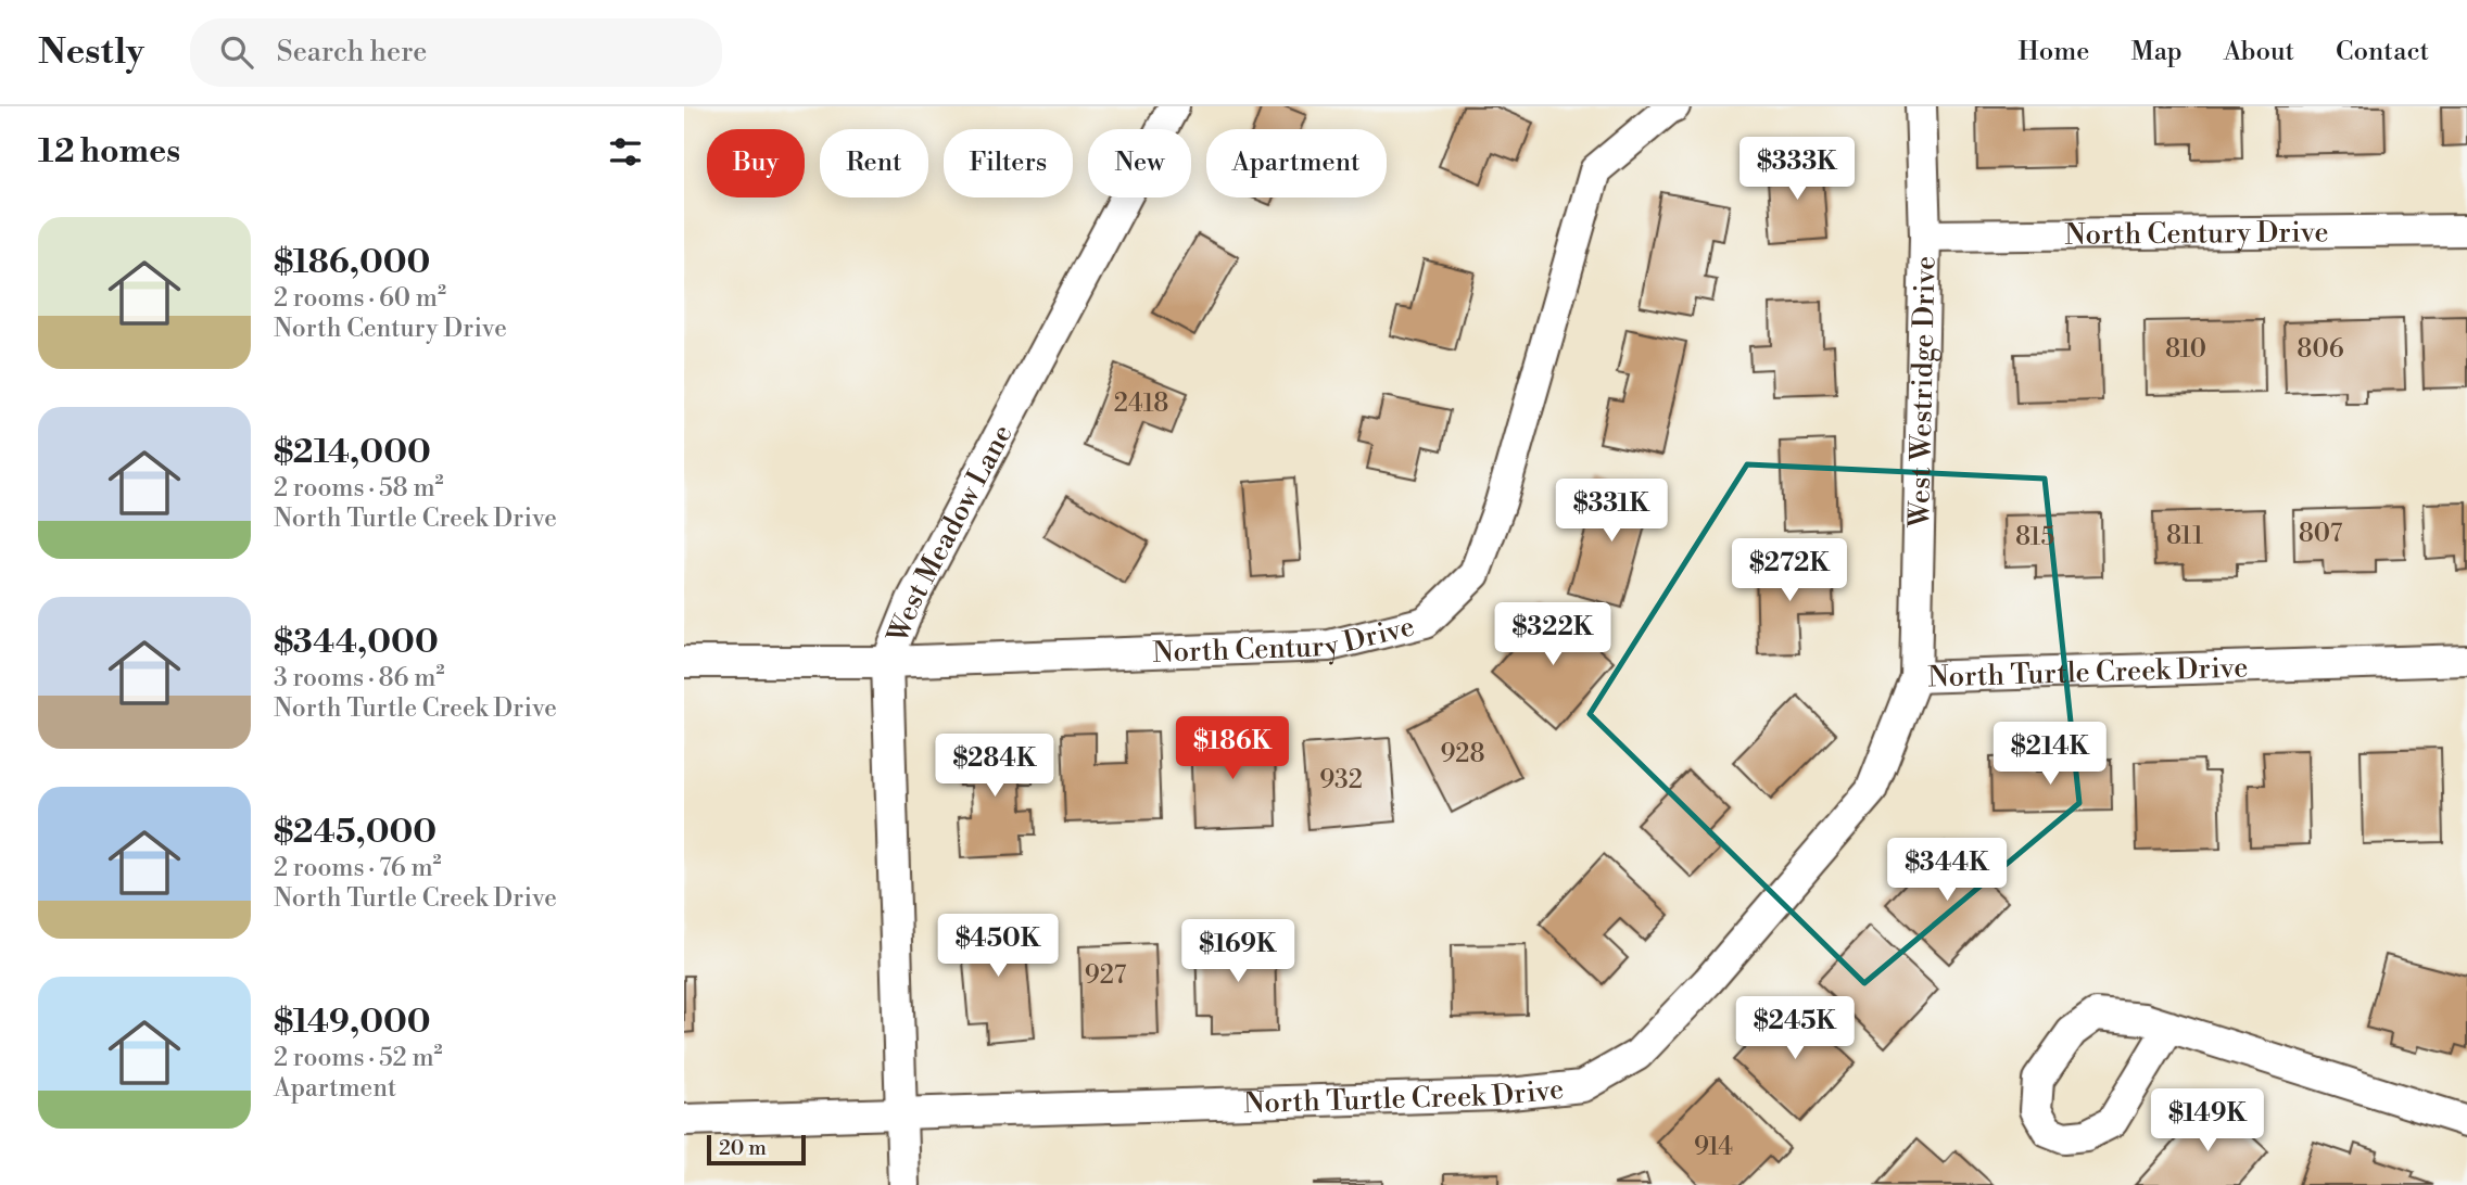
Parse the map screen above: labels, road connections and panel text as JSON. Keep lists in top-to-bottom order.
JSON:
{
  "streets": {
    "street": [
      "North Century Drive",
      "West Westridge Drive",
      "West Meadow Lane",
      "North Turtle Creek Drive"
    ]
  },
  "crossings": [
    ["North Century Drive", "West Westridge Drive"],
    ["North Century Drive", "West Meadow Lane"],
    ["West Westridge Drive", "North Turtle Creek Drive"],
    ["West Meadow Lane", "North Turtle Creek Drive"]
  ],
  "house_numbers": [
    "810",
    "806",
    "2418",
    "807",
    "811",
    "815",
    "928",
    "932",
    "927",
    "914"
  ],
  "scale_bar": "20 m",
  "page": {
    "header": "Nestly",
    "search": "Search here",
    "nav": [
      "Home",
      "Map",
      "About",
      "Contact"
    ],
    "heading": "12 homes",
    "chip": [
      "Buy",
      "Rent",
      "Filters",
      "New",
      "Apartment"
    ],
    "price": [
      "$333K",
      "$331K",
      "$272K",
      "$322K",
      "$186K",
      "$214K",
      "$284K",
      "$344K",
      "$450K",
      "$169K",
      "$245K",
      "$149K"
    ],
    "list": [
      {
        "name": "$186,000",
        "note": "2 rooms · 60 m² · North Century Drive"
      },
      {
        "name": "$214,000",
        "note": "2 rooms · 58 m² · North Turtle Creek Drive"
      },
      {
        "name": "$344,000",
        "note": "3 rooms · 86 m² · North Turtle Creek Drive"
      },
      {
        "name": "$245,000",
        "note": "2 rooms · 76 m² · North Turtle Creek Drive"
      },
      {
        "name": "$149,000",
        "note": "2 rooms · 52 m² · Apartment"
      }
    ],
    "scale": "20 m"
  }
}
